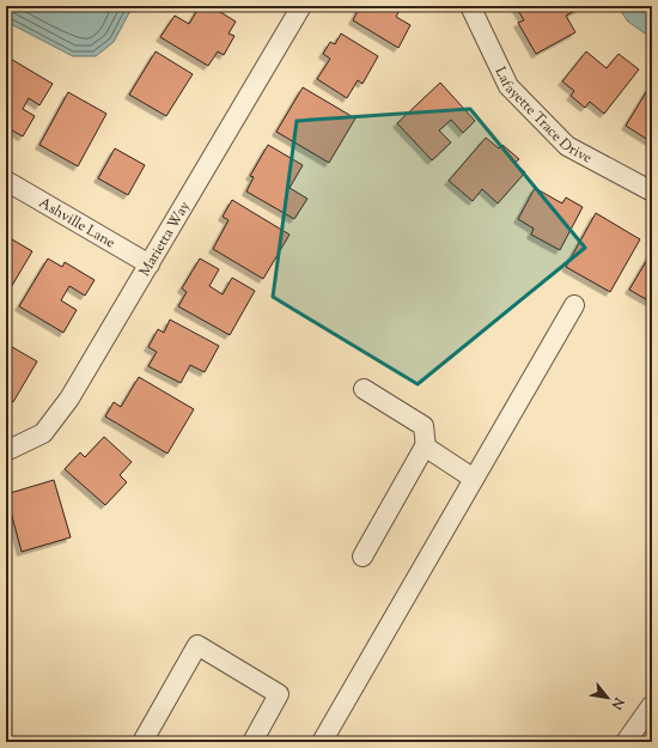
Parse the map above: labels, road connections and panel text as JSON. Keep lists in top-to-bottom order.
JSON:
{
  "streets": {
    "street": ["Lafayette Trace Drive", "Ashville Lane", "Marietta Way"]
  },
  "crossings": [
    ["Ashville Lane", "Marietta Way"]
  ],
  "north": "bottom right"
}
